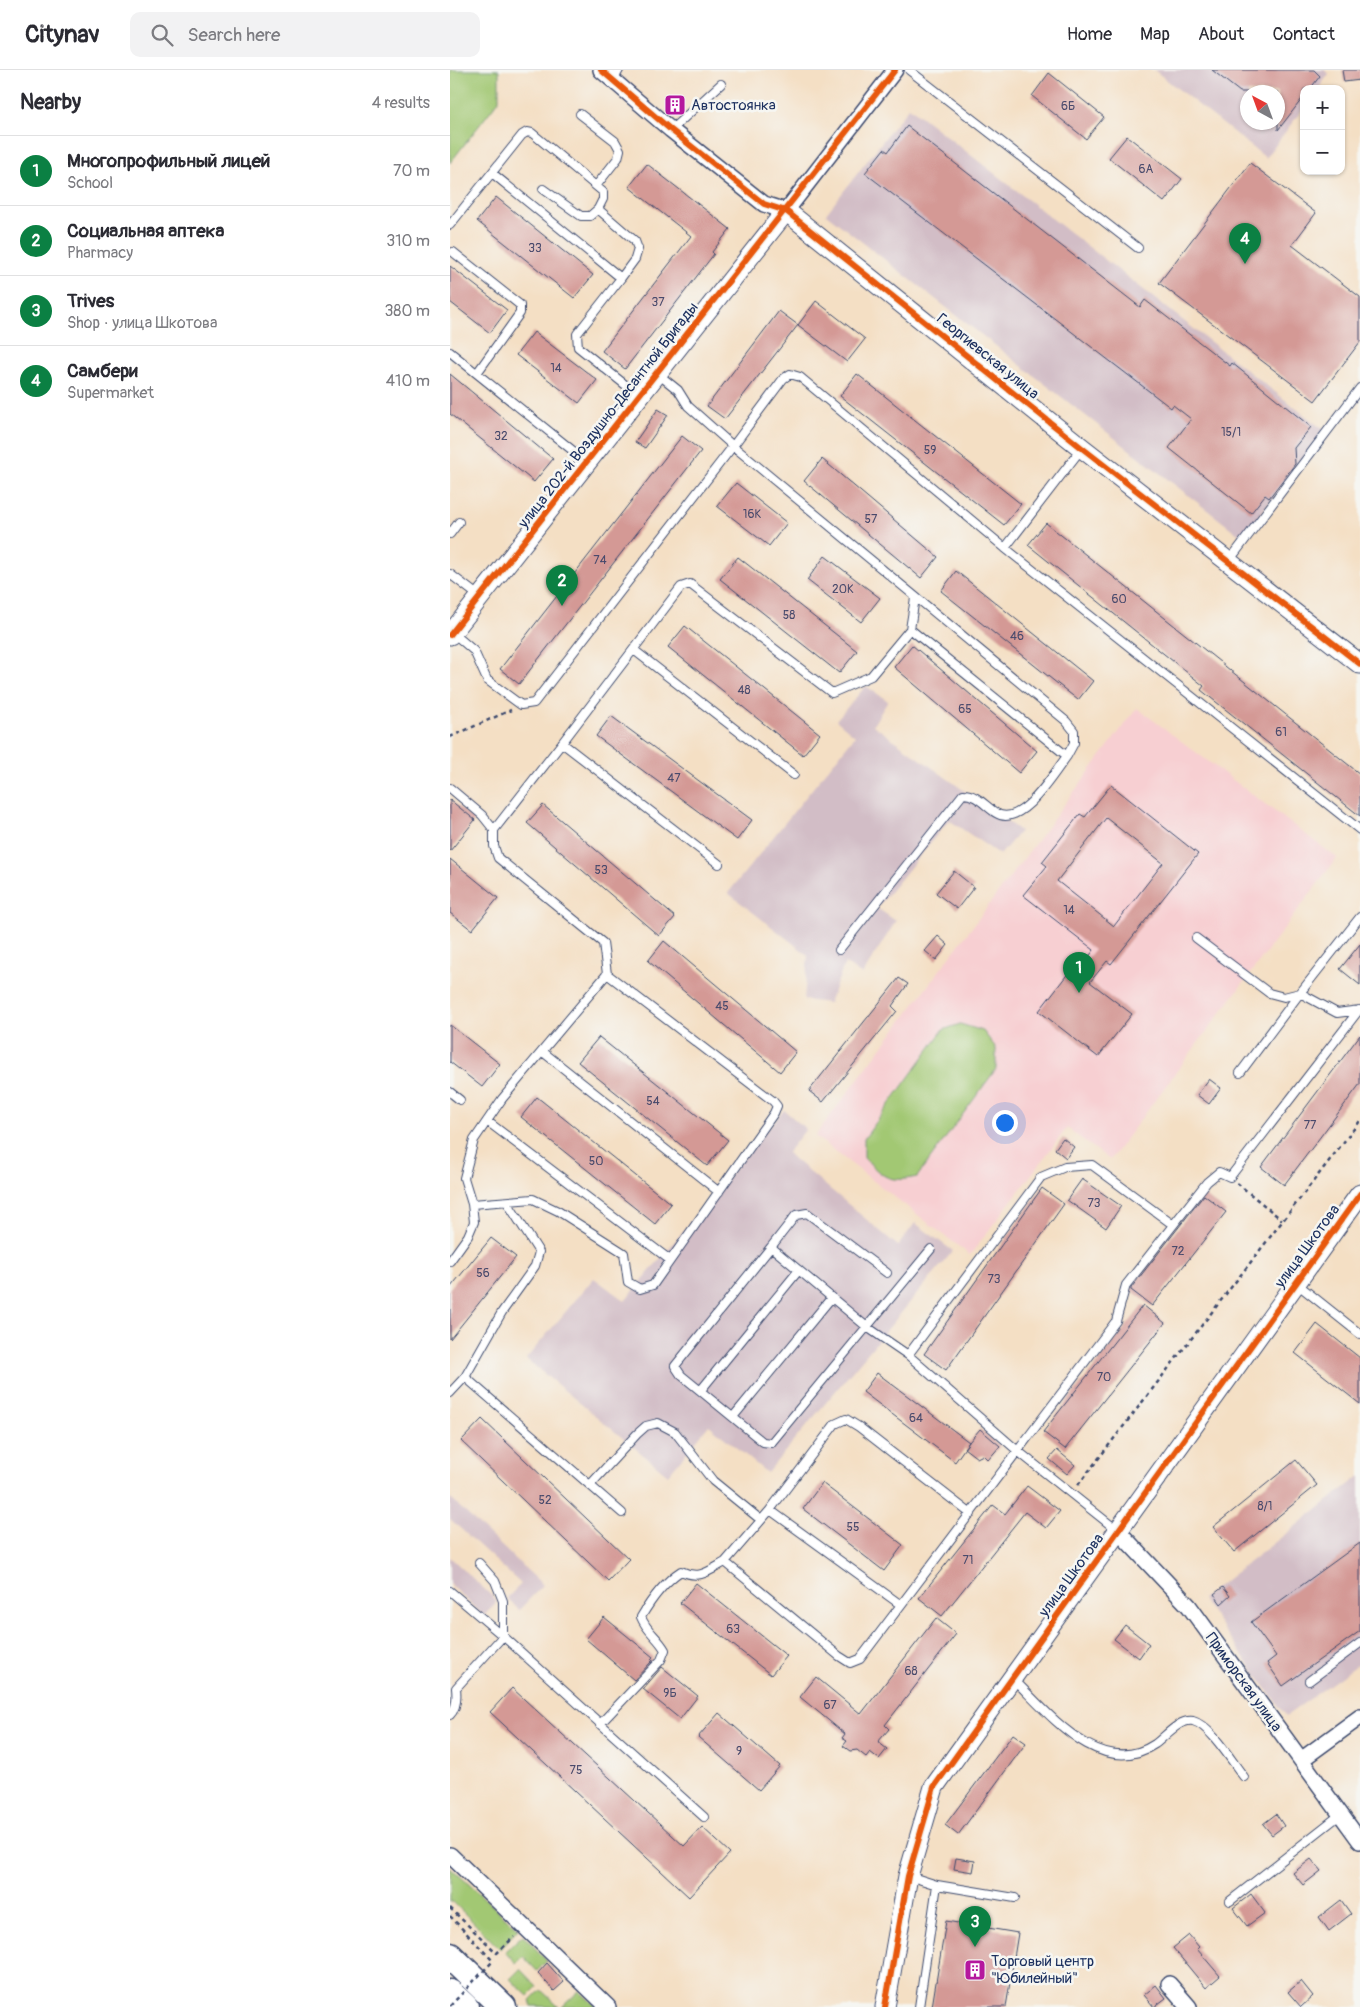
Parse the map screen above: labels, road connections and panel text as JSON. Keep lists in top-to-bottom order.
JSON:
{
  "streets": {
    "street": [
      "Георгиевская улица",
      "улица 202-й Воздушно-Десантной Бригады",
      "улица Шкотова",
      "Приморская улица"
    ]
  },
  "crossings": [
    ["Георгиевская улица", "улица 202-й Воздушно-Десантной Бригады"],
    ["улица Шкотова", "Приморская улица"]
  ],
  "places": {
    "building": ["Автостоянка", "Торговый центр \"Юбилейный\""]
  },
  "house_numbers": [
    "6Б",
    "6А",
    "33",
    "37",
    "14",
    "15/1",
    "32",
    "59",
    "16К",
    "57",
    "74",
    "20К",
    "60",
    "58",
    "46",
    "48",
    "65",
    "61",
    "47",
    "53",
    "14",
    "45",
    "54",
    "77",
    "50",
    "73",
    "72",
    "56",
    "73",
    "70",
    "64",
    "52",
    "8/1",
    "55",
    "71",
    "63",
    "68",
    "9Б",
    "67",
    "9",
    "75"
  ],
  "north": "top left",
  "page": {
    "header": "Citynav",
    "search": "Search here",
    "nav": [
      "Home",
      "Map",
      "About",
      "Contact"
    ],
    "heading": ["Nearby", "4 results"],
    "map_buttons": ["+", "−"],
    "list": [
      {
        "mark": "1",
        "name": "Многопрофильный лицей",
        "note": "School",
        "value": "70 m"
      },
      {
        "mark": "2",
        "name": "Социальная аптека",
        "note": "Pharmacy",
        "value": "310 m"
      },
      {
        "mark": "3",
        "name": "Trives",
        "note": "Shop · улица Шкотова",
        "value": "380 m"
      },
      {
        "mark": "4",
        "name": "Самбери",
        "note": "Supermarket",
        "value": "410 m"
      }
    ],
    "pins": [
      "4",
      "2",
      "1",
      "3"
    ]
  }
}
